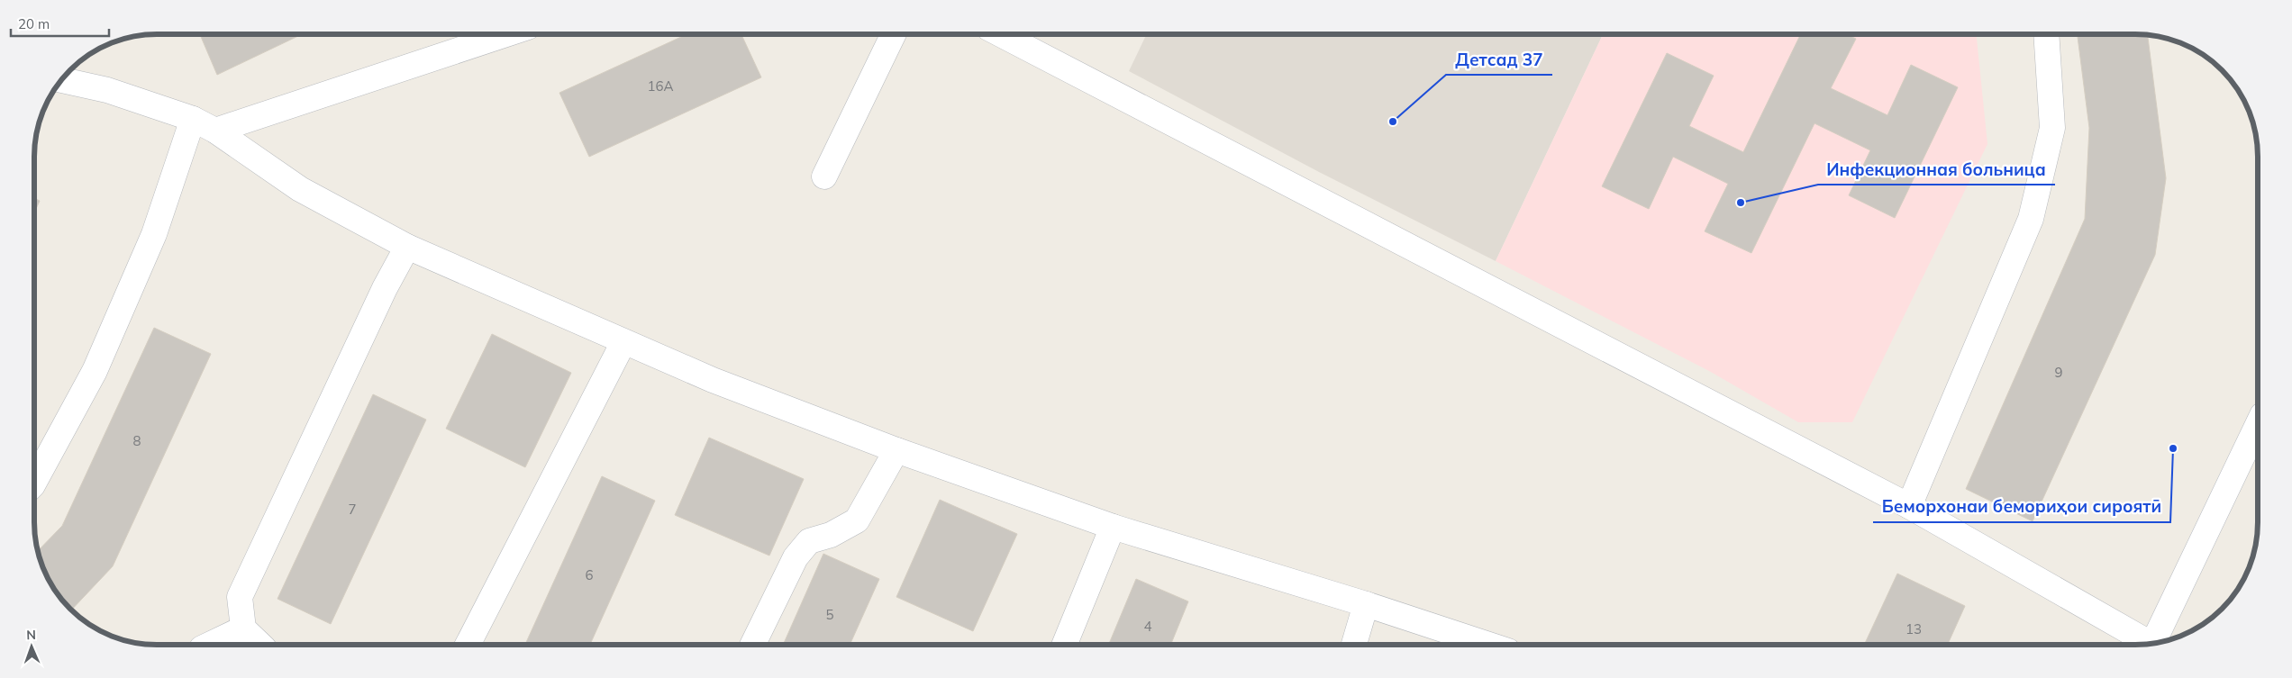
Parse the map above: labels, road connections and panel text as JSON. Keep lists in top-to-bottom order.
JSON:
{
  "places": ["Детсад 37", "Инфекционная больница", "Беморхонаи бемориҳои сироятӣ"],
  "house_numbers": [
    "16А",
    "9",
    "8",
    "7",
    "6",
    "5",
    "4",
    "13"
  ],
  "scale_bar": "20 m",
  "north": "top"
}
